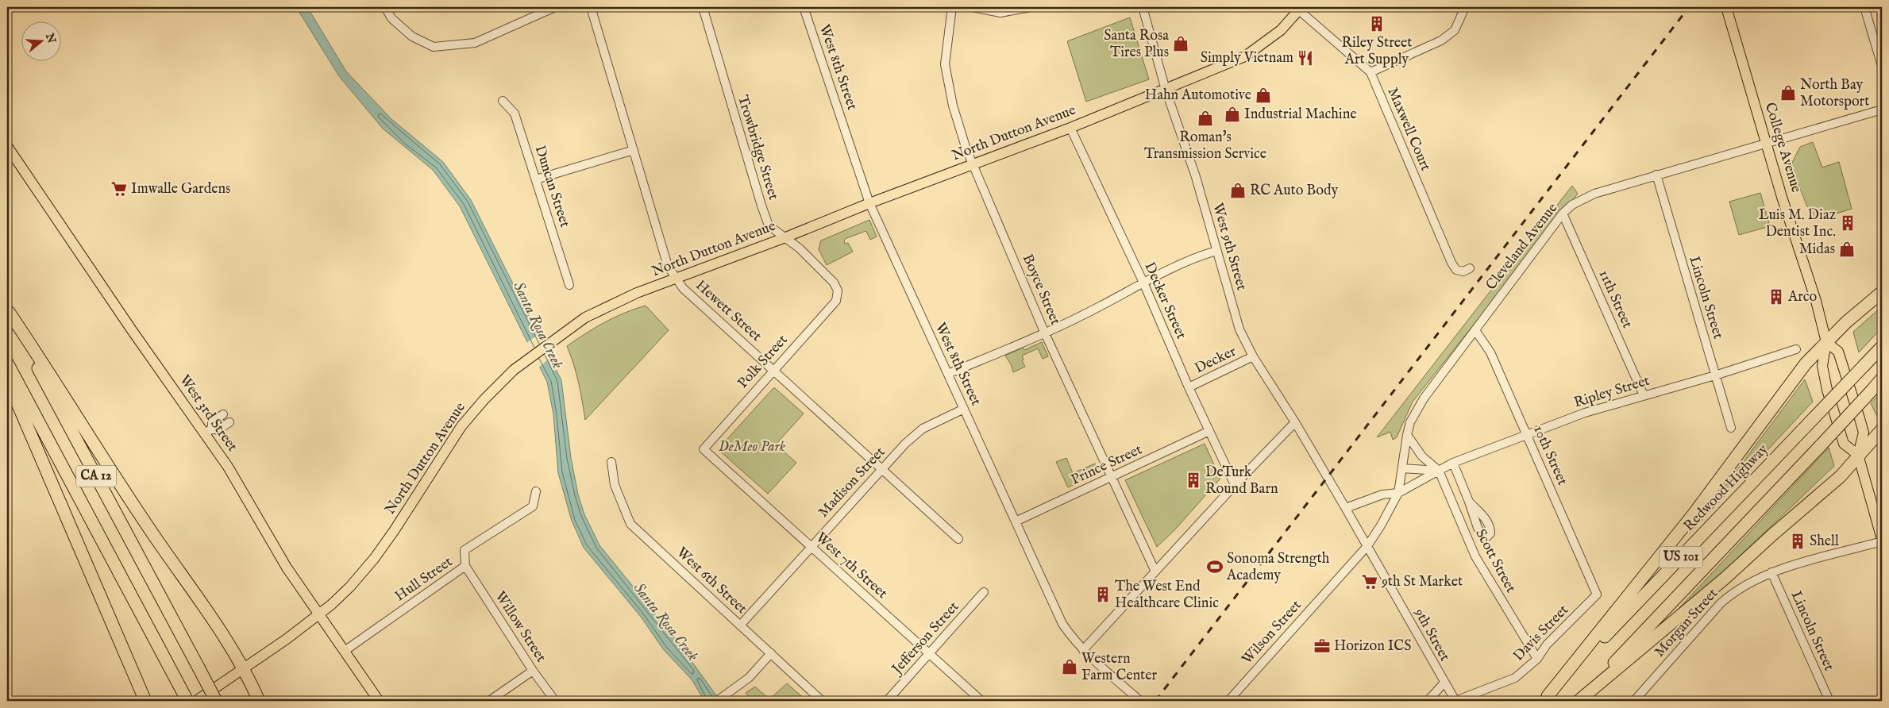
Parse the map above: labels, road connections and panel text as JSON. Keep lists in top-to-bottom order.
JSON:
{
  "streets": {
    "highway": ["CA 12", "Redwood Highway", "US 101"],
    "main road": ["North Dutton Avenue", "College Avenue", "West 3rd Street"],
    "street": [
      "West 8th Street",
      "Maxwell Court",
      "Trowbridge Street",
      "Duncan Street",
      "West 9th Street",
      "Cleveland Avenue",
      "Boyce Street",
      "Lincoln Street",
      "11th Street",
      "Decker Street",
      "Hewett Street",
      "Decker",
      "Polk Street",
      "Ripley Street",
      "10th Street",
      "Prince Street",
      "Madison Street",
      "Scott Street",
      "West 7th Street",
      "Hull Street",
      "West 6th Street",
      "Morgan Street",
      "Willow Street",
      "Wilson Street",
      "Davis Street",
      "9th Street",
      "Jefferson Street"
    ]
  },
  "crossings": [
    ["West 8th Street", "North Dutton Avenue"],
    ["West 8th Street", "Prince Street"],
    ["West 8th Street", "Madison Street"],
    ["Maxwell Court", "North Dutton Avenue"],
    ["North Dutton Avenue", "Trowbridge Street"],
    ["North Dutton Avenue", "West 9th Street"],
    ["North Dutton Avenue", "Boyce Street"],
    ["North Dutton Avenue", "Decker Street"],
    ["North Dutton Avenue", "Hewett Street"],
    ["North Dutton Avenue", "West 3rd Street"],
    ["Trowbridge Street", "Polk Street"],
    ["College Avenue", "Cleveland Avenue"],
    ["College Avenue", "Morgan Street"],
    ["West 9th Street", "Decker"],
    ["West 9th Street", "9th Street"],
    ["Cleveland Avenue", "Lincoln Street"],
    ["Cleveland Avenue", "11th Street"],
    ["Cleveland Avenue", "Ripley Street"],
    ["Cleveland Avenue", "10th Street"],
    ["Cleveland Avenue", "Wilson Street"],
    ["Cleveland Avenue", "9th Street"],
    ["Boyce Street", "Prince Street"],
    ["Lincoln Street", "Ripley Street"],
    ["Lincoln Street", "Morgan Street"],
    ["11th Street", "Ripley Street"],
    ["Decker Street", "Decker"],
    ["Decker Street", "Prince Street"],
    ["Hewett Street", "Polk Street"],
    ["Hewett Street", "Madison Street"],
    ["Polk Street", "West 7th Street"],
    ["Ripley Street", "10th Street"],
    ["Ripley Street", "Scott Street"],
    ["Ripley Street", "9th Street"],
    ["West 3rd Street", "Hull Street"],
    ["10th Street", "Davis Street"],
    ["Madison Street", "West 7th Street"],
    ["Madison Street", "West 6th Street"],
    ["Scott Street", "Davis Street"],
    ["West 7th Street", "Jefferson Street"],
    ["Hull Street", "Willow Street"],
    ["Wilson Street", "9th Street"],
    ["Davis Street", "9th Street"]
  ],
  "water": ["Santa Rosa Creek"],
  "parks": ["DeMeo Park"],
  "places": {
    "building": [
      "Riley Street Art Supply",
      "Luis M. Diaz Dentist Inc.",
      "Arco",
      "DeTurk Round Barn",
      "Shell",
      "The West End Healthcare Clinic"
    ],
    "shop": [
      "Santa Rosa Tires Plus",
      "North Bay Motorsport",
      "Hahn Automotive",
      "Industrial Machine",
      "Roman's Transmission Service",
      "RC Auto Body",
      "Midas",
      "Western Farm Center"
    ],
    "restaurant": ["Simply Vietnam"],
    "supermarket": ["Imwalle Gardens", "9th St Market"],
    "sports": ["Sonoma Strength Academy"],
    "office": ["Horizon ICS"]
  },
  "north": "right"
}
